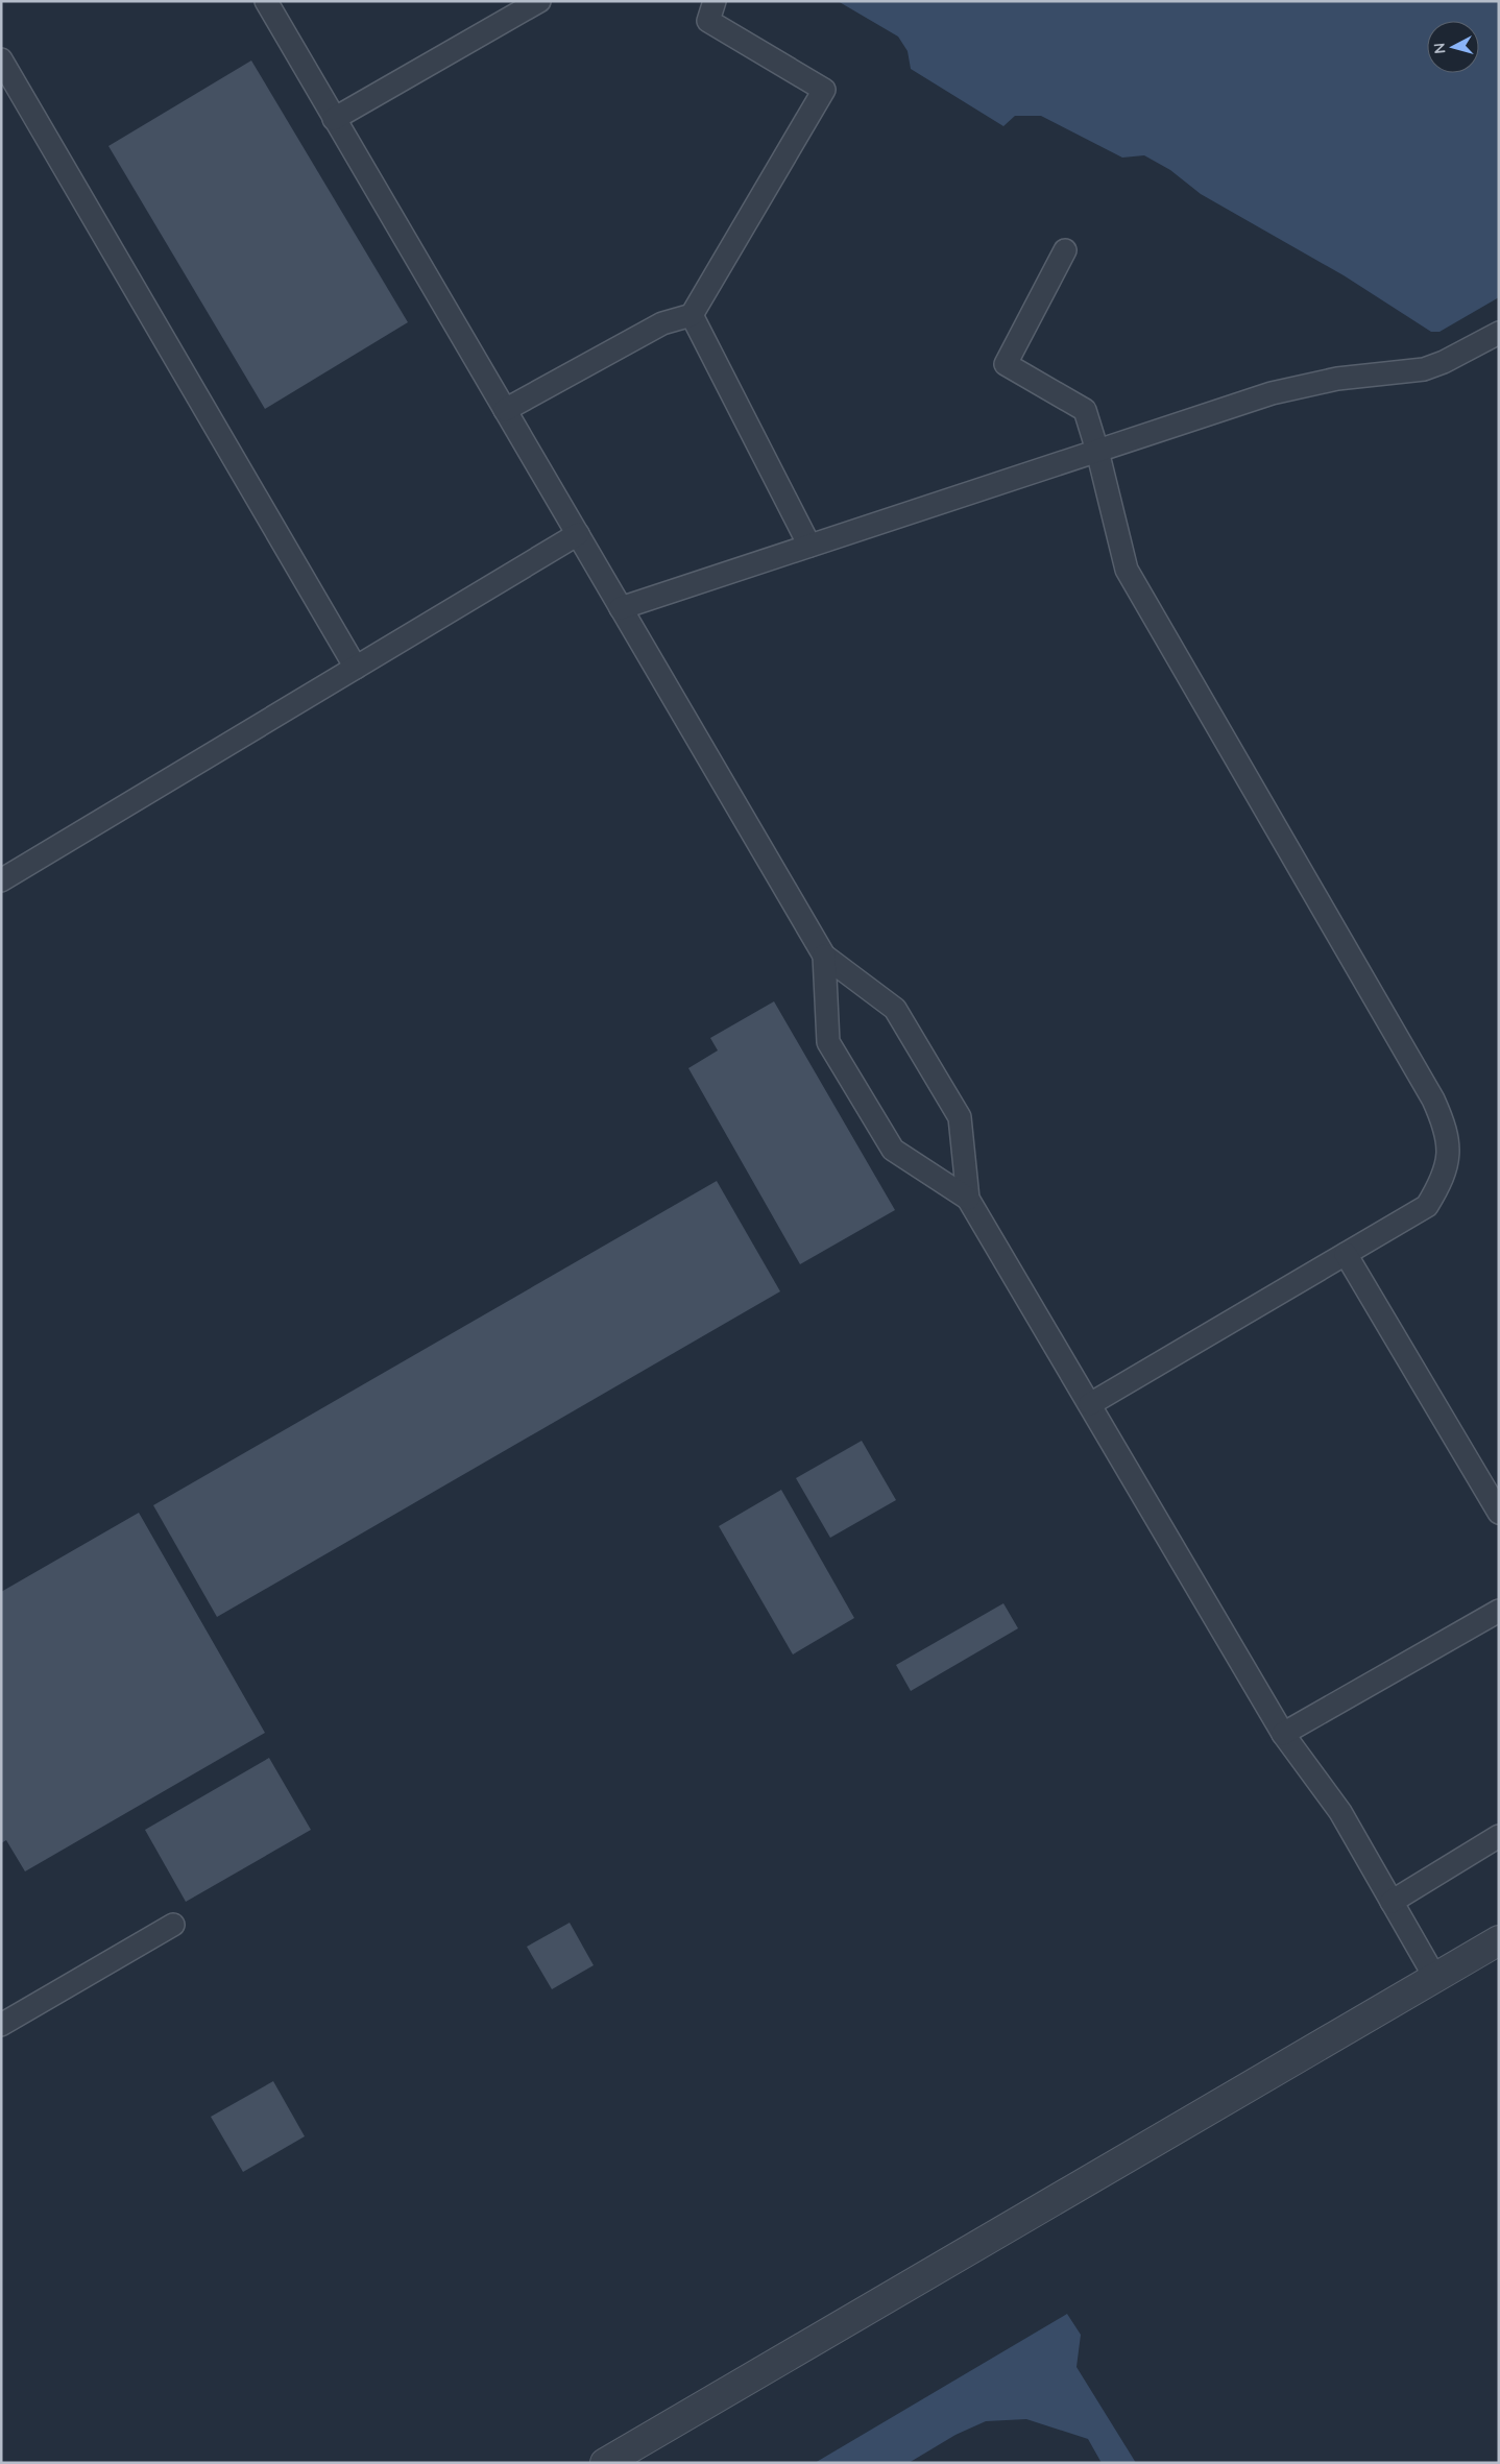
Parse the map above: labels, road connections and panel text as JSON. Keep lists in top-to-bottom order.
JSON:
{
  "north": "left"
}
